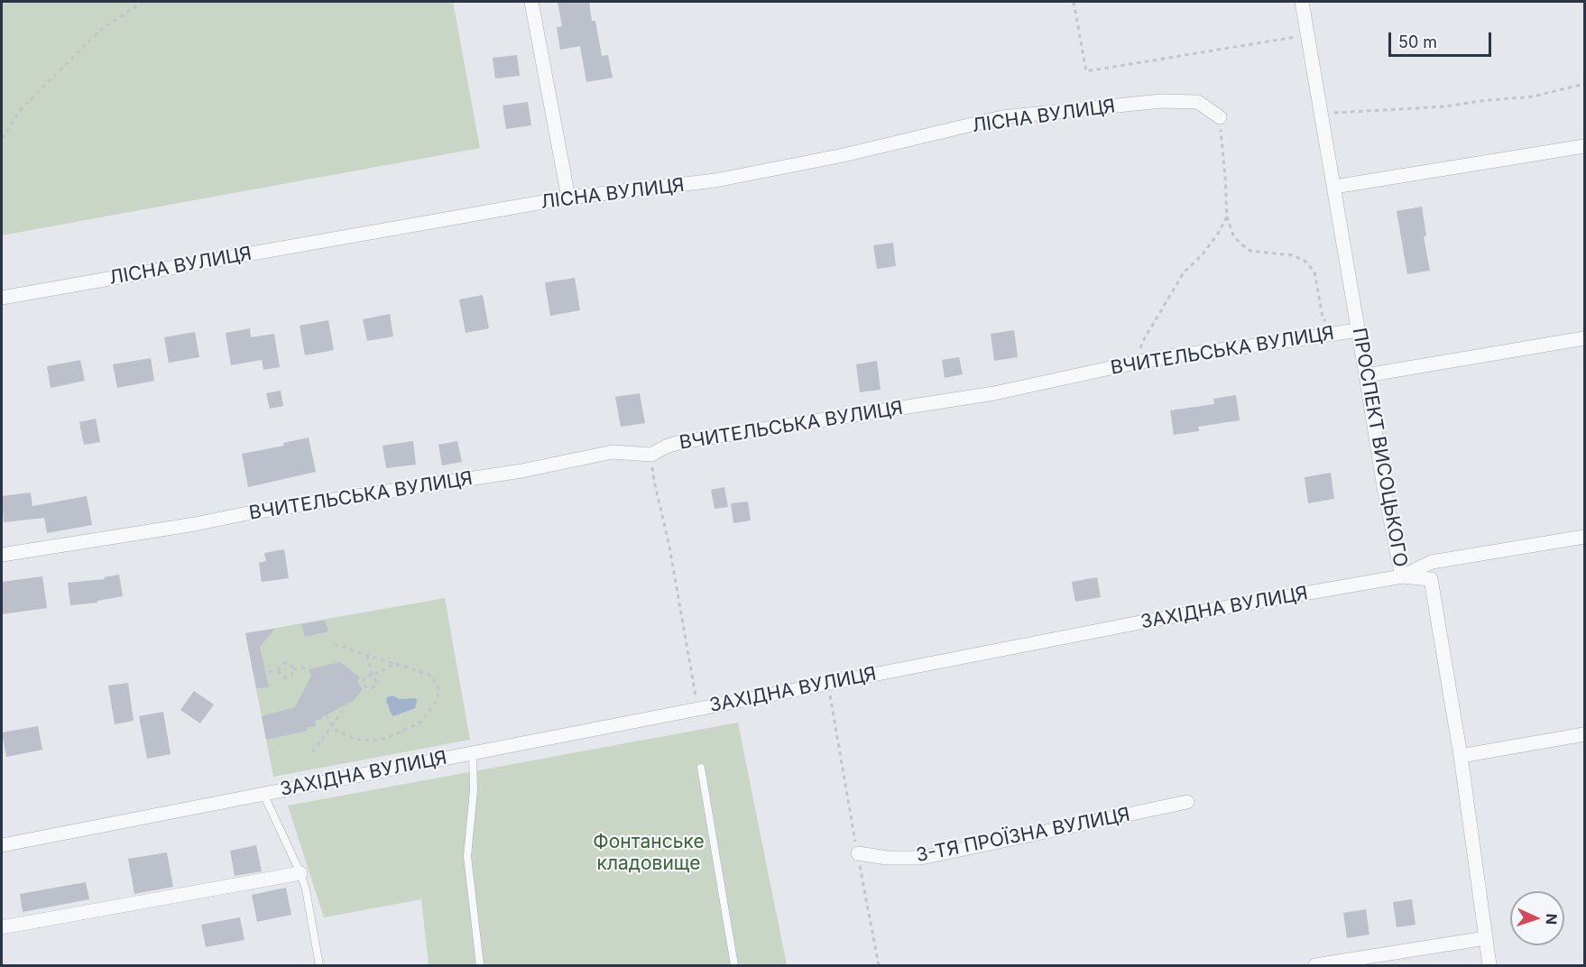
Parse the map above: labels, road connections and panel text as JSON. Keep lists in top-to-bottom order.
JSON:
{
  "streets": {
    "street": [
      "ЛІСНА ВУЛИЦЯ",
      "ВЧИТЕЛЬСЬКА ВУЛИЦЯ",
      "ПРОСПЕКТ ВИСОЦЬКОГО",
      "ЗАХІДНА ВУЛИЦЯ",
      "3-ТЯ ПРОЇЗНА ВУЛИЦЯ"
    ]
  },
  "crossings": [
    ["ВЧИТЕЛЬСЬКА ВУЛИЦЯ", "ПРОСПЕКТ ВИСОЦЬКОГО"],
    ["ПРОСПЕКТ ВИСОЦЬКОГО", "ЗАХІДНА ВУЛИЦЯ"]
  ],
  "parks": ["Фонтанське кладовище"],
  "scale_bar": "50 m",
  "north": "right"
}
